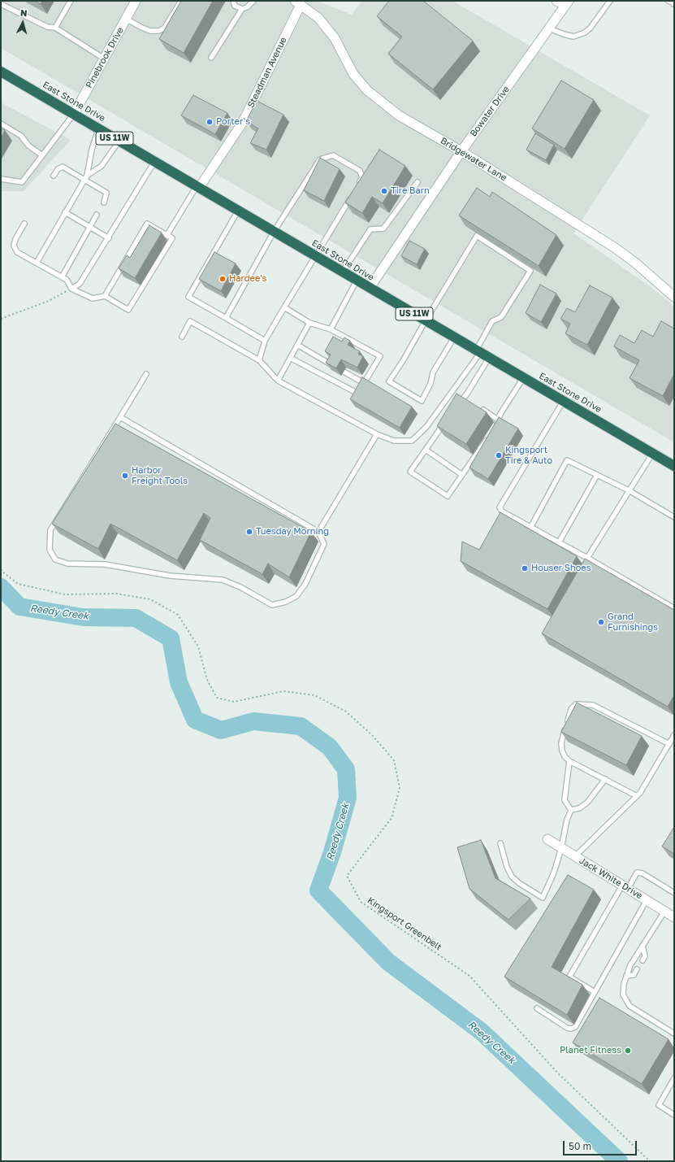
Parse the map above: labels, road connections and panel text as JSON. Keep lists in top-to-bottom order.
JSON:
{
  "streets": {
    "highway": ["East Stone Drive", "US 11W"],
    "street": [
      "Pinebrook Drive",
      "Steadman Avenue",
      "Bowater Drive",
      "Bridgewater Lane",
      "Jack White Drive"
    ],
    "path": ["Kingsport Greenbelt"]
  },
  "crossings": [
    ["Pinebrook Drive", "East Stone Drive"],
    ["Steadman Avenue", "East Stone Drive"],
    ["Steadman Avenue", "Bridgewater Lane"],
    ["East Stone Drive", "Bowater Drive"],
    ["Bowater Drive", "Bridgewater Lane"]
  ],
  "water": ["Reedy Creek"],
  "places": [
    "Porter's",
    "Tire Barn",
    "Hardee's",
    "Kingsport Tire & Auto",
    "Harbor Freight Tools",
    "Tuesday Morning",
    "Houser Shoes",
    "Grand Furnishings",
    "Planet Fitness"
  ],
  "scale_bar": "50 m",
  "north": "top"
}
